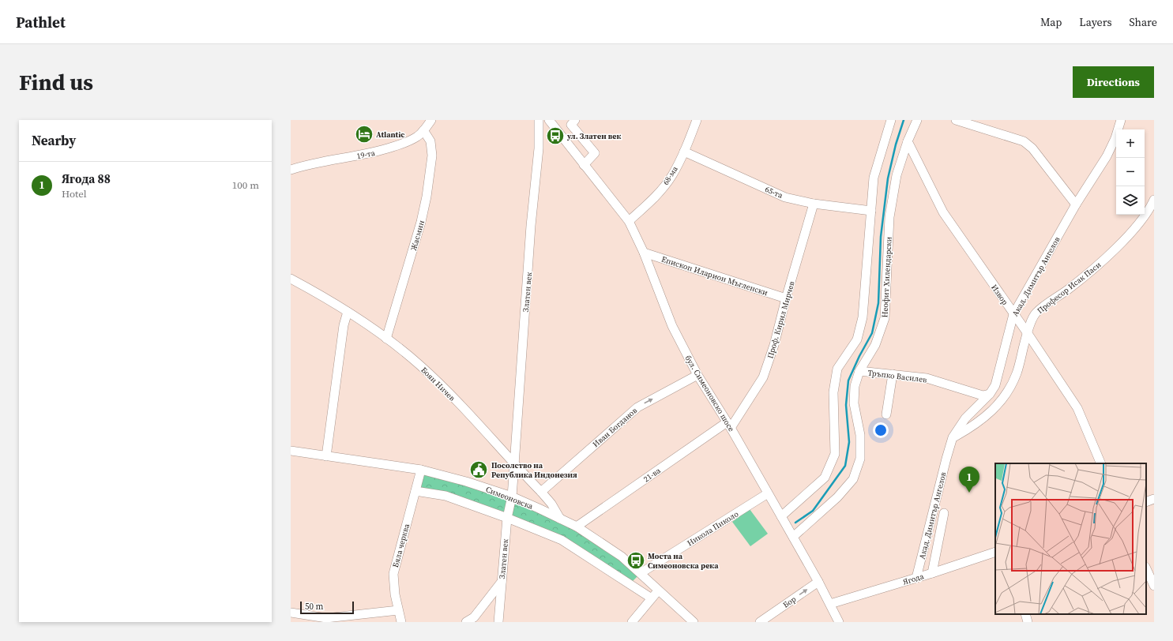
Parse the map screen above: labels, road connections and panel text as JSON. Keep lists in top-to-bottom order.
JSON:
{
  "streets": {
    "street": [
      "19-та",
      "68-ма",
      "65-та",
      "Жасмин",
      "Епископ Иларион Мъгленски",
      "Акад. Димитър Ангелов",
      "Неофит Хилендарски",
      "Професор Исак Паси",
      "Златен век",
      "Извор",
      "Проф. Кирил Мирчев",
      "Тръпко Василев",
      "Боян Ничев",
      "бул. Симеоновско шосе",
      "Иван Богданов",
      "21-ва",
      "Симеоновска",
      "Никола Пиколо",
      "Бяла черква",
      "Ягода",
      "Бор"
    ]
  },
  "crossings": [
    ["19-та", "Жасмин"],
    ["68-ма", "65-та"],
    ["68-ма", "бул. Симеоновско шосе"],
    ["65-та", "Проф. Кирил Мирчев"],
    ["Жасмин", "Боян Ничев"],
    ["Епископ Иларион Мъгленски", "Проф. Кирил Мирчев"],
    ["Епископ Иларион Мъгленски", "бул. Симеоновско шосе"],
    ["Акад. Димитър Ангелов", "Професор Исак Паси"],
    ["Акад. Димитър Ангелов", "Извор"],
    ["Акад. Димитър Ангелов", "Тръпко Василев"],
    ["Акад. Димитър Ангелов", "Ягода"],
    ["Неофит Хилендарски", "Извор"],
    ["Неофит Хилендарски", "Тръпко Василев"],
    ["Неофит Хилендарски", "бул. Симеоновско шосе"],
    ["Професор Исак Паси", "Извор"],
    ["Златен век", "Боян Ничев"],
    ["Златен век", "Симеоновска"],
    ["Проф. Кирил Мирчев", "бул. Симеоновско шосе"],
    ["Проф. Кирил Мирчев", "21-ва"],
    ["Боян Ничев", "Иван Богданов"],
    ["Боян Ничев", "Симеоновска"],
    ["бул. Симеоновско шосе", "Иван Богданов"],
    ["бул. Симеоновско шосе", "21-ва"],
    ["бул. Симеоновско шосе", "Никола Пиколо"],
    ["бул. Симеоновско шосе", "Ягода"],
    ["бул. Симеоновско шосе", "Бор"],
    ["21-ва", "Симеоновска"],
    ["Симеоновска", "Никола Пиколо"],
    ["Симеоновска", "Бяла черква"]
  ],
  "one_way": ["Иван Богданов", "Бор"],
  "places": {
    "hotel": ["Atlantic"],
    "bus stop": ["ул. Златен век", "Моста на Симеоновска река"],
    "public building": ["Посолство на Република Индонезия"]
  },
  "scale_bar": "50 m",
  "page": {
    "header": "Pathlet",
    "nav": ["Map", "Layers", "Share"],
    "buttons": "Directions",
    "title": "Find us",
    "heading": "Nearby",
    "map_buttons": ["+", "−"],
    "list": [
      {
        "mark": "1",
        "name": "Ягода 88",
        "note": "Hotel",
        "value": "100 m"
      }
    ],
    "pins": "1",
    "scale": "50 m"
  }
}
